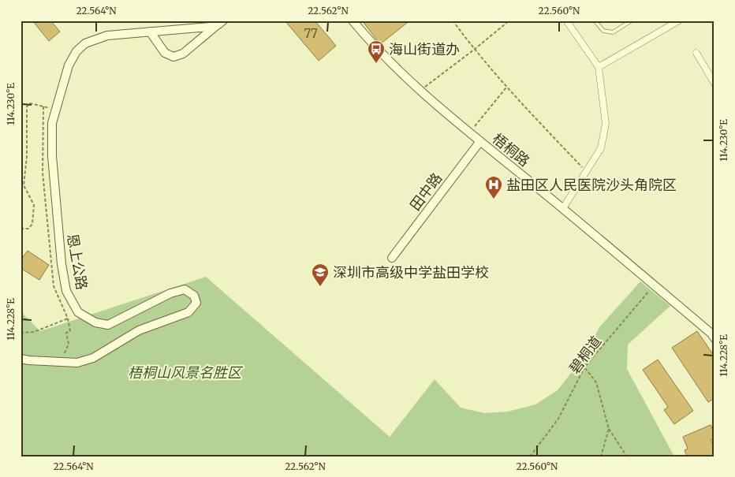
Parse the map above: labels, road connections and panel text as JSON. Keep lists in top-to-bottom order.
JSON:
{
  "streets": {
    "street": ["梧桐路", "田中路", "恩上公路"],
    "path": ["碧桐道"]
  },
  "crossings": [
    ["梧桐路", "田中路"]
  ],
  "parks": ["梧桐山风景名胜区"],
  "places": {
    "bus stop": ["海山街道办"],
    "hospital": ["盐田区人民医院沙头角院区"],
    "school or university": ["深圳市高级中学盐田学校"]
  },
  "house_numbers": ["77"],
  "coordinates": [
    "22.564°N",
    "22.562°N",
    "22.560°N",
    "114.230°E",
    "114.228°E"
  ]
}
